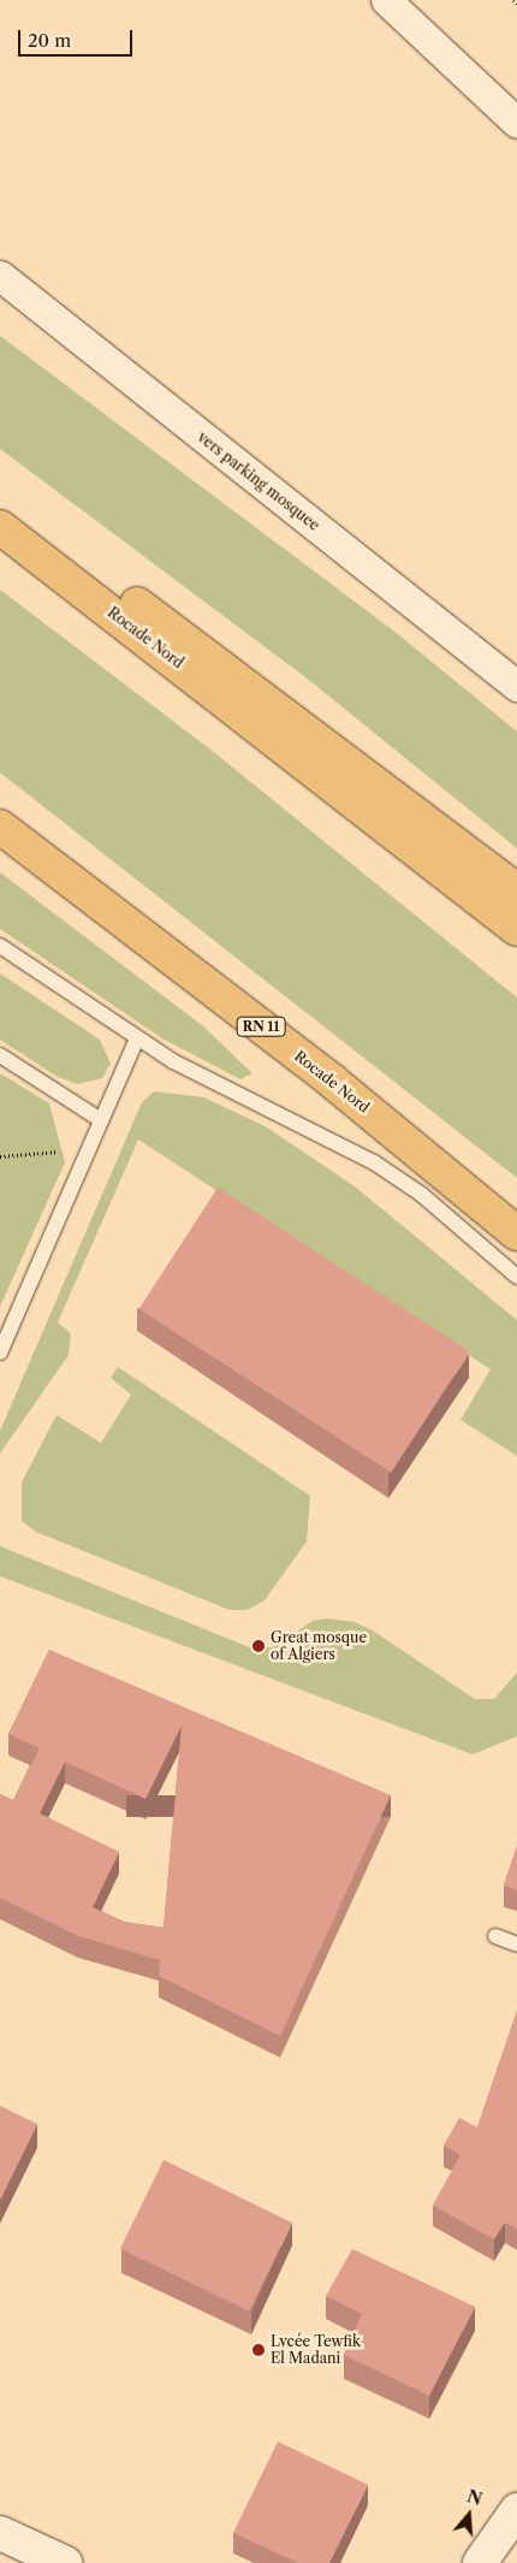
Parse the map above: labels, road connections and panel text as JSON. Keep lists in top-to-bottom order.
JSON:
{
  "streets": {
    "highway": ["Rocade Nord", "RN 11"],
    "street": ["vers parking mosquee"]
  },
  "places": ["Great mosque of Algiers", "Lycée Tewfik El Madani"],
  "scale_bar": "20 m",
  "north": "top"
}
